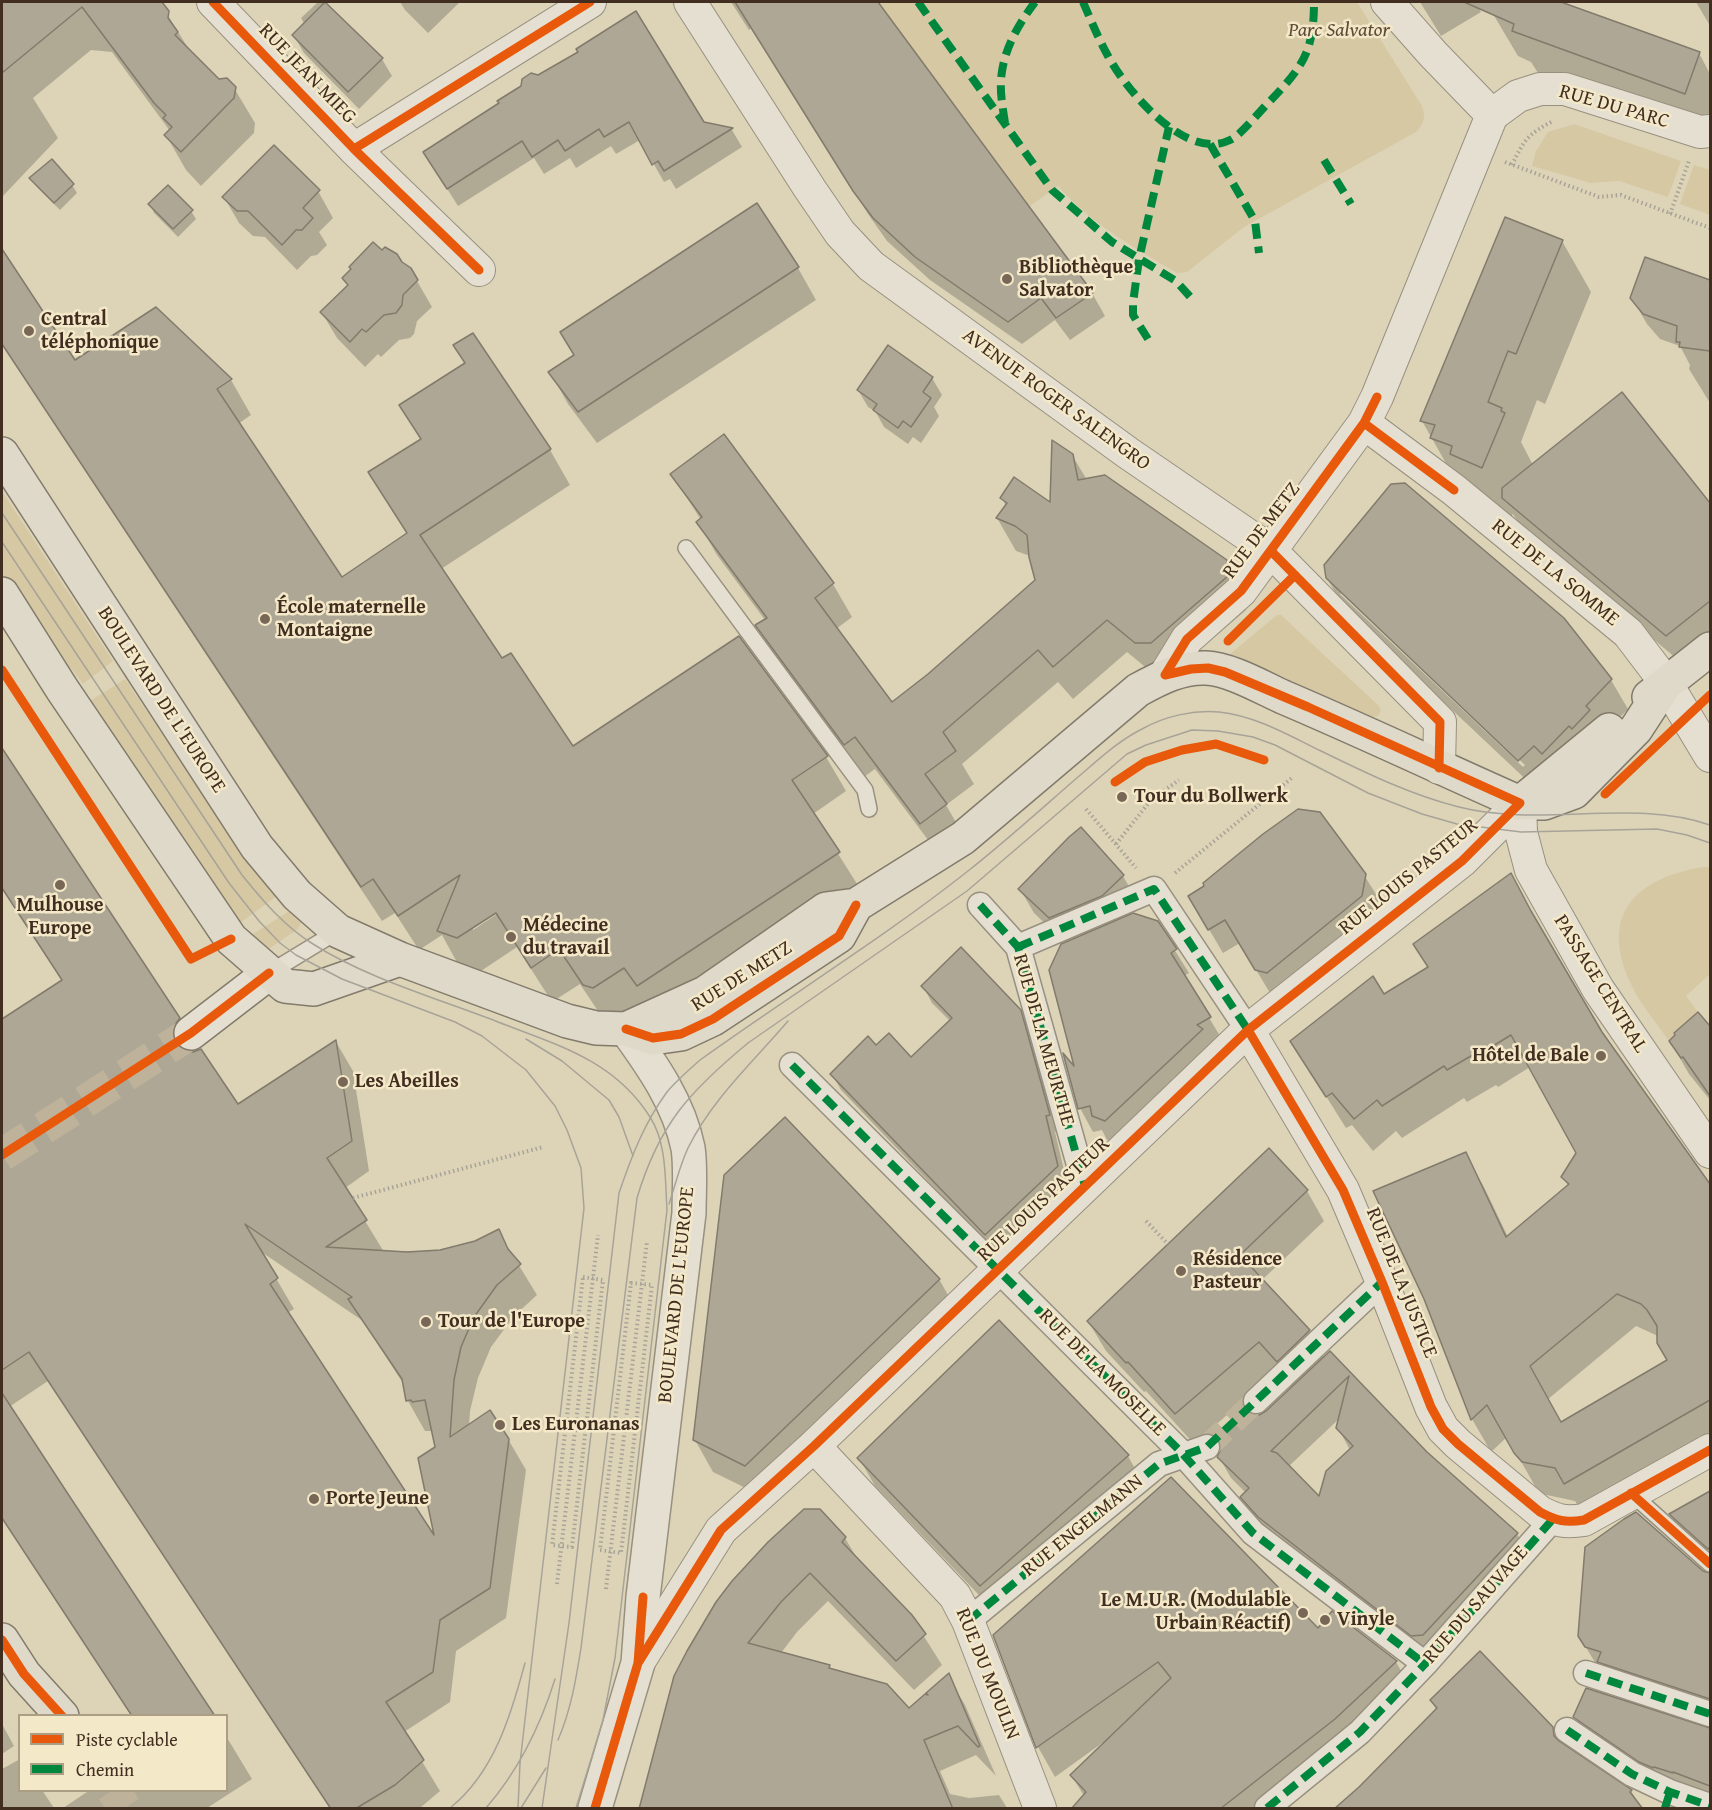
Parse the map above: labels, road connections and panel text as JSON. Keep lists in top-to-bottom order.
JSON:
{
  "streets": {
    "main road": ["RUE DE METZ", "BOULEVARD DE L'EUROPE", "RUE LOUIS PASTEUR"],
    "street": [
      "RUE JEAN MIEG",
      "RUE DU PARC",
      "AVENUE ROGER SALENGRO",
      "RUE DE LA SOMME",
      "PASSAGE CENTRAL",
      "RUE DE LA MEURTHE",
      "RUE DE LA JUSTICE",
      "RUE DE LA MOSELLE",
      "RUE ENGELMANN",
      "RUE DU SAUVAGE",
      "RUE DU MOULIN"
    ]
  },
  "crossings": [
    ["RUE DU PARC", "RUE DE METZ"],
    ["AVENUE ROGER SALENGRO", "RUE DE METZ"],
    ["RUE DE METZ", "RUE DE LA SOMME"],
    ["RUE DE METZ", "BOULEVARD DE L'EUROPE"],
    ["RUE DE LA SOMME", "RUE LOUIS PASTEUR"],
    ["BOULEVARD DE L'EUROPE", "RUE LOUIS PASTEUR"],
    ["RUE LOUIS PASTEUR", "PASSAGE CENTRAL"],
    ["RUE LOUIS PASTEUR", "RUE DE LA MEURTHE"],
    ["RUE LOUIS PASTEUR", "RUE DE LA JUSTICE"],
    ["RUE LOUIS PASTEUR", "RUE DE LA MOSELLE"],
    ["RUE LOUIS PASTEUR", "RUE DU MOULIN"],
    ["RUE DE LA JUSTICE", "RUE DU SAUVAGE"],
    ["RUE DE LA MOSELLE", "RUE ENGELMANN"],
    ["RUE DE LA MOSELLE", "RUE DU SAUVAGE"],
    ["RUE ENGELMANN", "RUE DU MOULIN"]
  ],
  "parks": ["Parc Salvator"],
  "places": [
    "Bibliothèque Salvator",
    "Central téléphonique",
    "École maternelle Montaigne",
    "Tour du Bollwerk",
    "Mulhouse Europe",
    "Médecine du travail",
    "Hôtel de Bale",
    "Les Abeilles",
    "Résidence Pasteur",
    "Tour de l'Europe",
    "Les Euronanas",
    "Porte Jeune",
    "Le M.U.R. (Modulable Urbain Réactif)",
    "Vinyle"
  ],
  "legend": ["Piste cyclable", "Chemin"]
}
